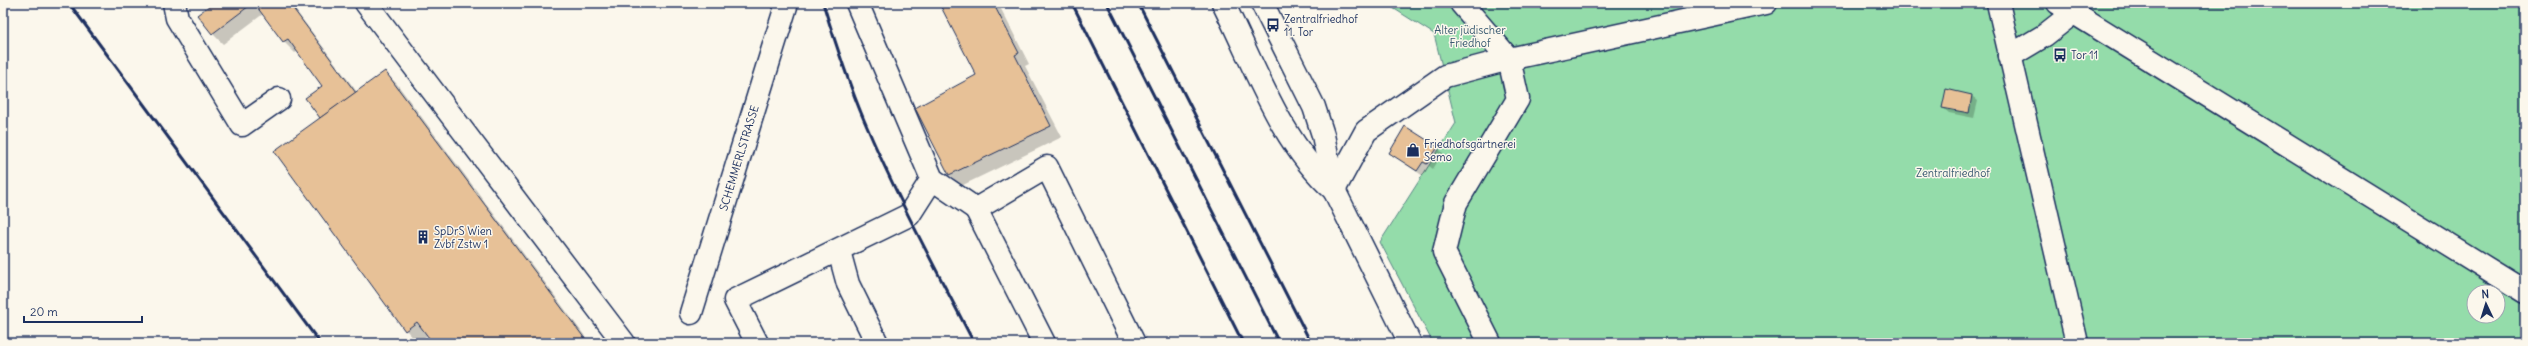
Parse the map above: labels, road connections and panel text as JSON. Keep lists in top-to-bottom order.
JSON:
{
  "streets": {
    "street": ["SCHEMMERLSTRASSE"]
  },
  "parks": ["Alter jüdischer Friedhof", "Zentralfriedhof"],
  "places": {
    "bus stop": ["Zentralfriedhof 11. Tor", "Tor 11"],
    "shop": ["Friedhofsgärtnerei Semo"],
    "building": ["SpDrS Wien Zvbf Zstw 1"]
  },
  "scale_bar": "20 m",
  "north": "top"
}
